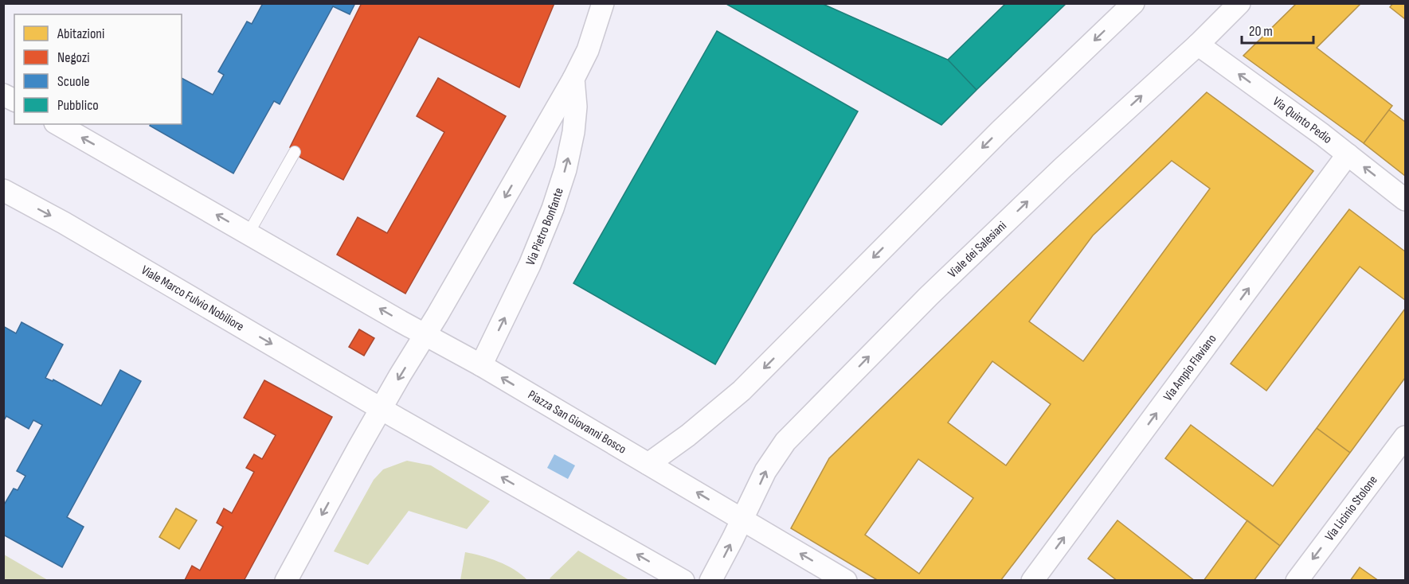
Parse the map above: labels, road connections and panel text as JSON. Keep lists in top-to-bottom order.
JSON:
{
  "streets": {
    "street": [
      "Via Quinto Pedio",
      "Via Pietro Bonfante",
      "Viale dei Salesiani",
      "Viale Marco Fulvio Nobiliore",
      "Via Ampio Flaviano",
      "Piazza San Giovanni Bosco",
      "Via Licinio Stolone"
    ]
  },
  "crossings": [
    ["Via Quinto Pedio", "Viale dei Salesiani"],
    ["Via Quinto Pedio", "Via Ampio Flaviano"],
    ["Via Pietro Bonfante", "Piazza San Giovanni Bosco"],
    ["Viale dei Salesiani", "Piazza San Giovanni Bosco"]
  ],
  "one_way": ["Via Quinto Pedio", "Via Ampio Flaviano", "Via Licinio Stolone"],
  "legend": [
    "Abitazioni",
    "Negozi",
    "Scuole",
    "Pubblico"
  ],
  "scale_bar": "20 m"
}
